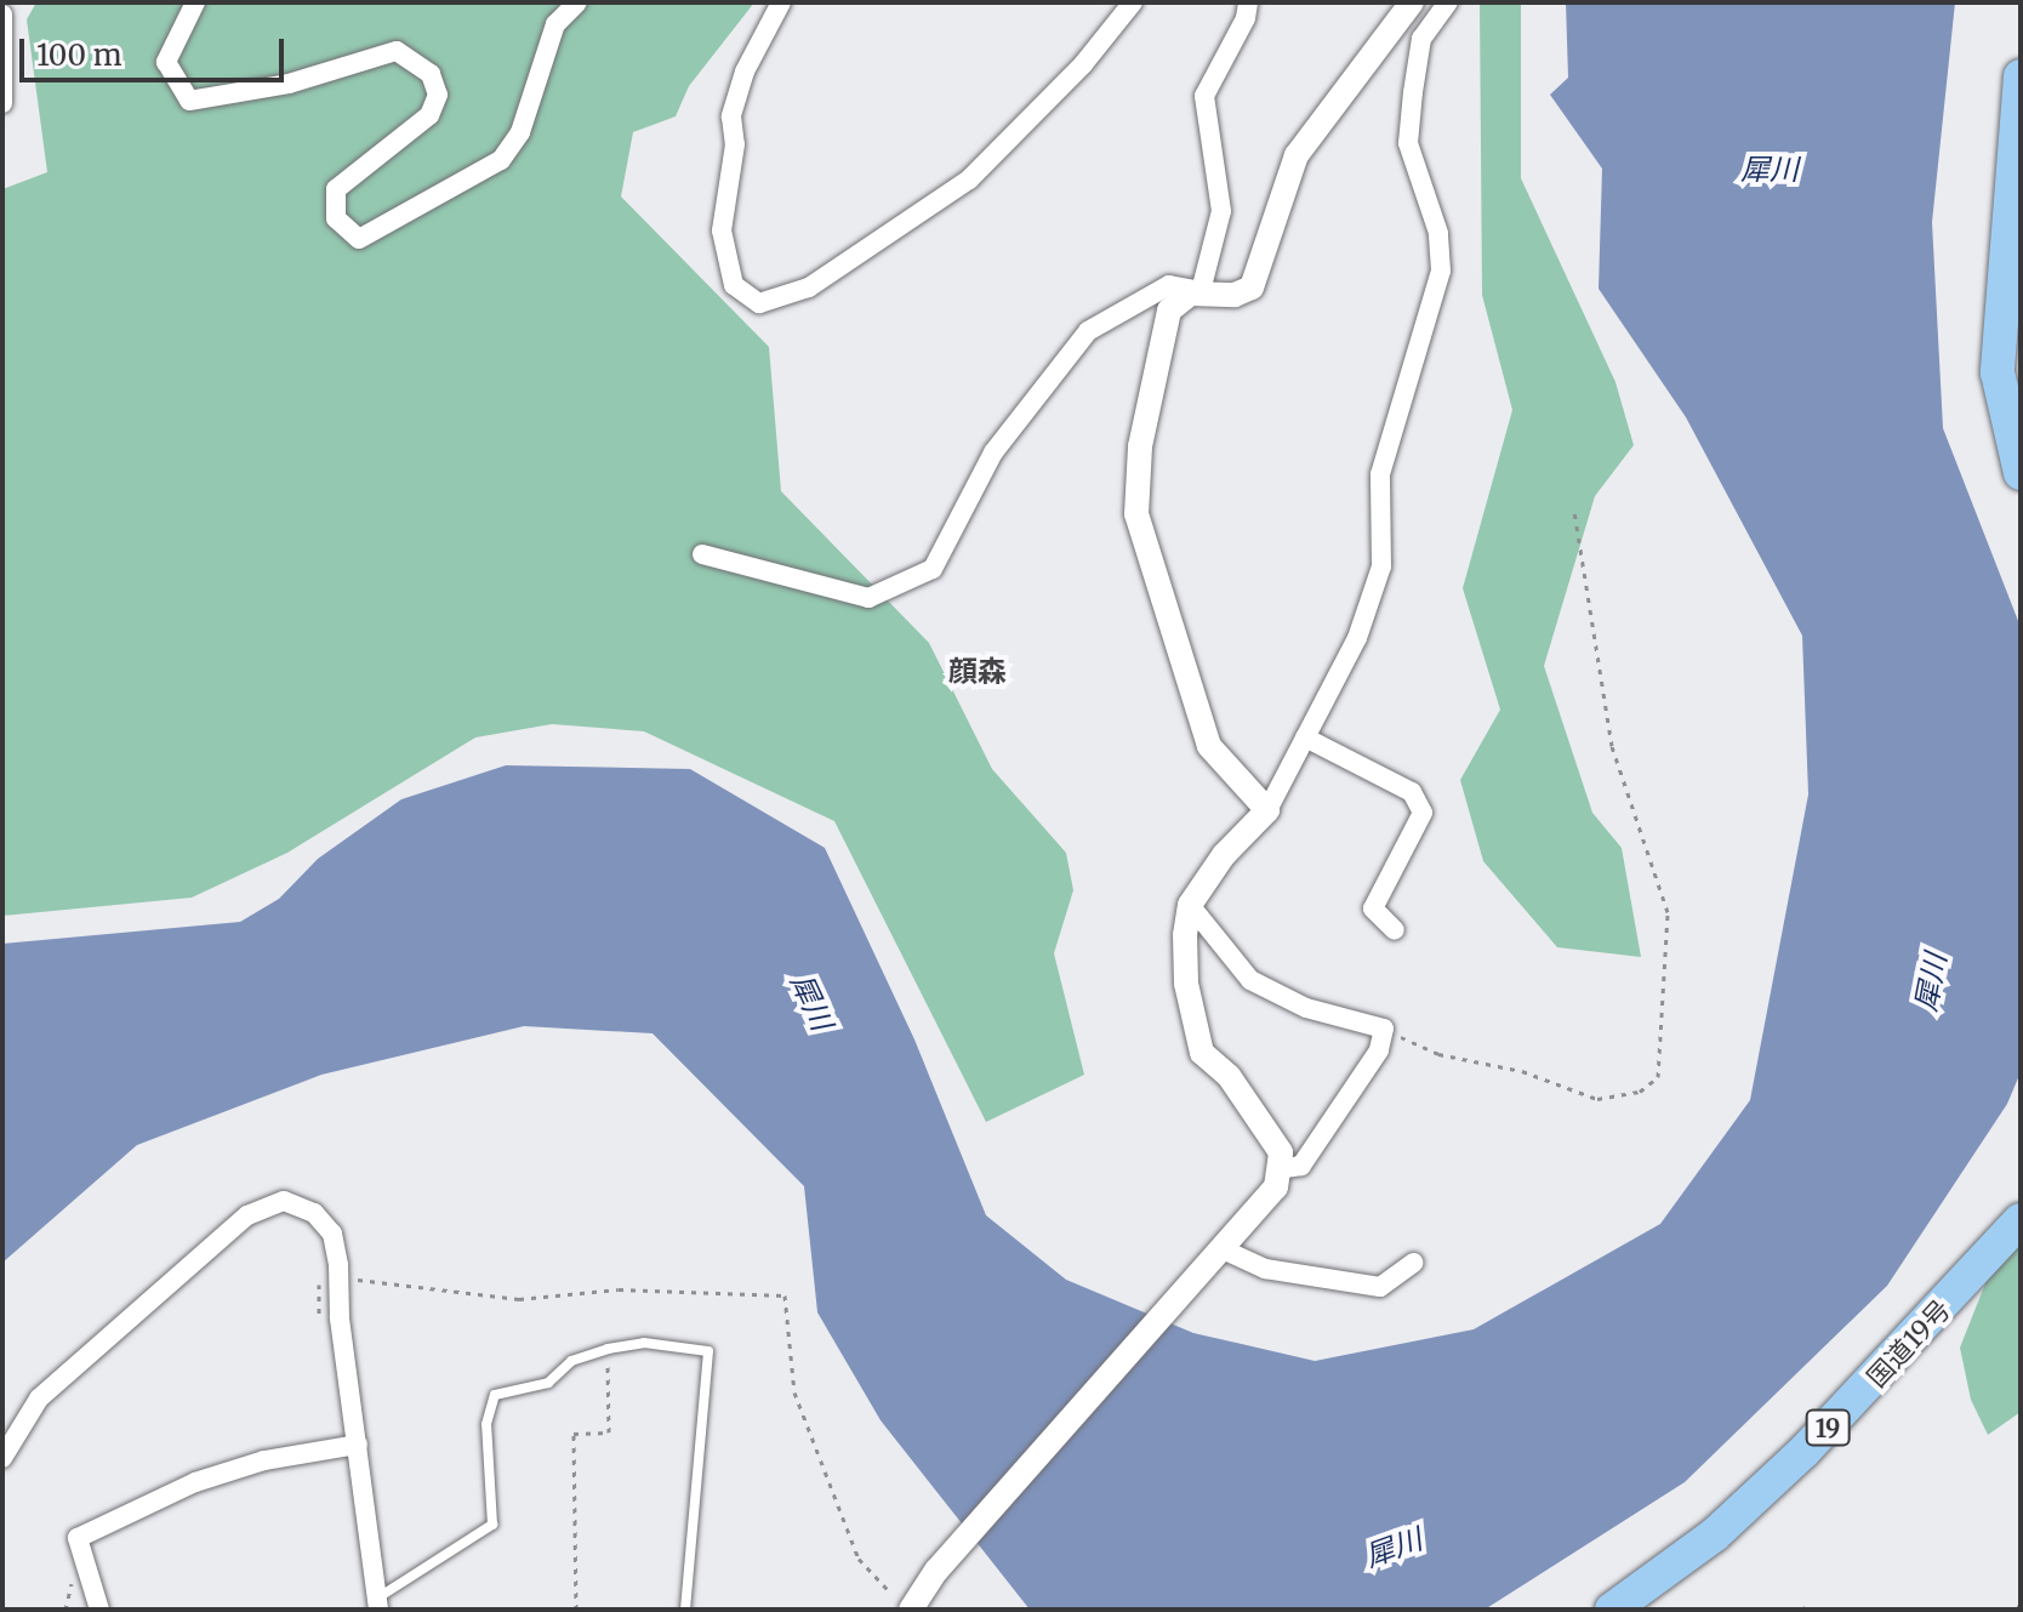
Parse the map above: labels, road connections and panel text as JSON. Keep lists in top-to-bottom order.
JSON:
{
  "streets": {
    "highway": ["国道19号", "19"]
  },
  "districts": ["顔森"],
  "water": ["犀川"],
  "scale_bar": "100 m"
}
